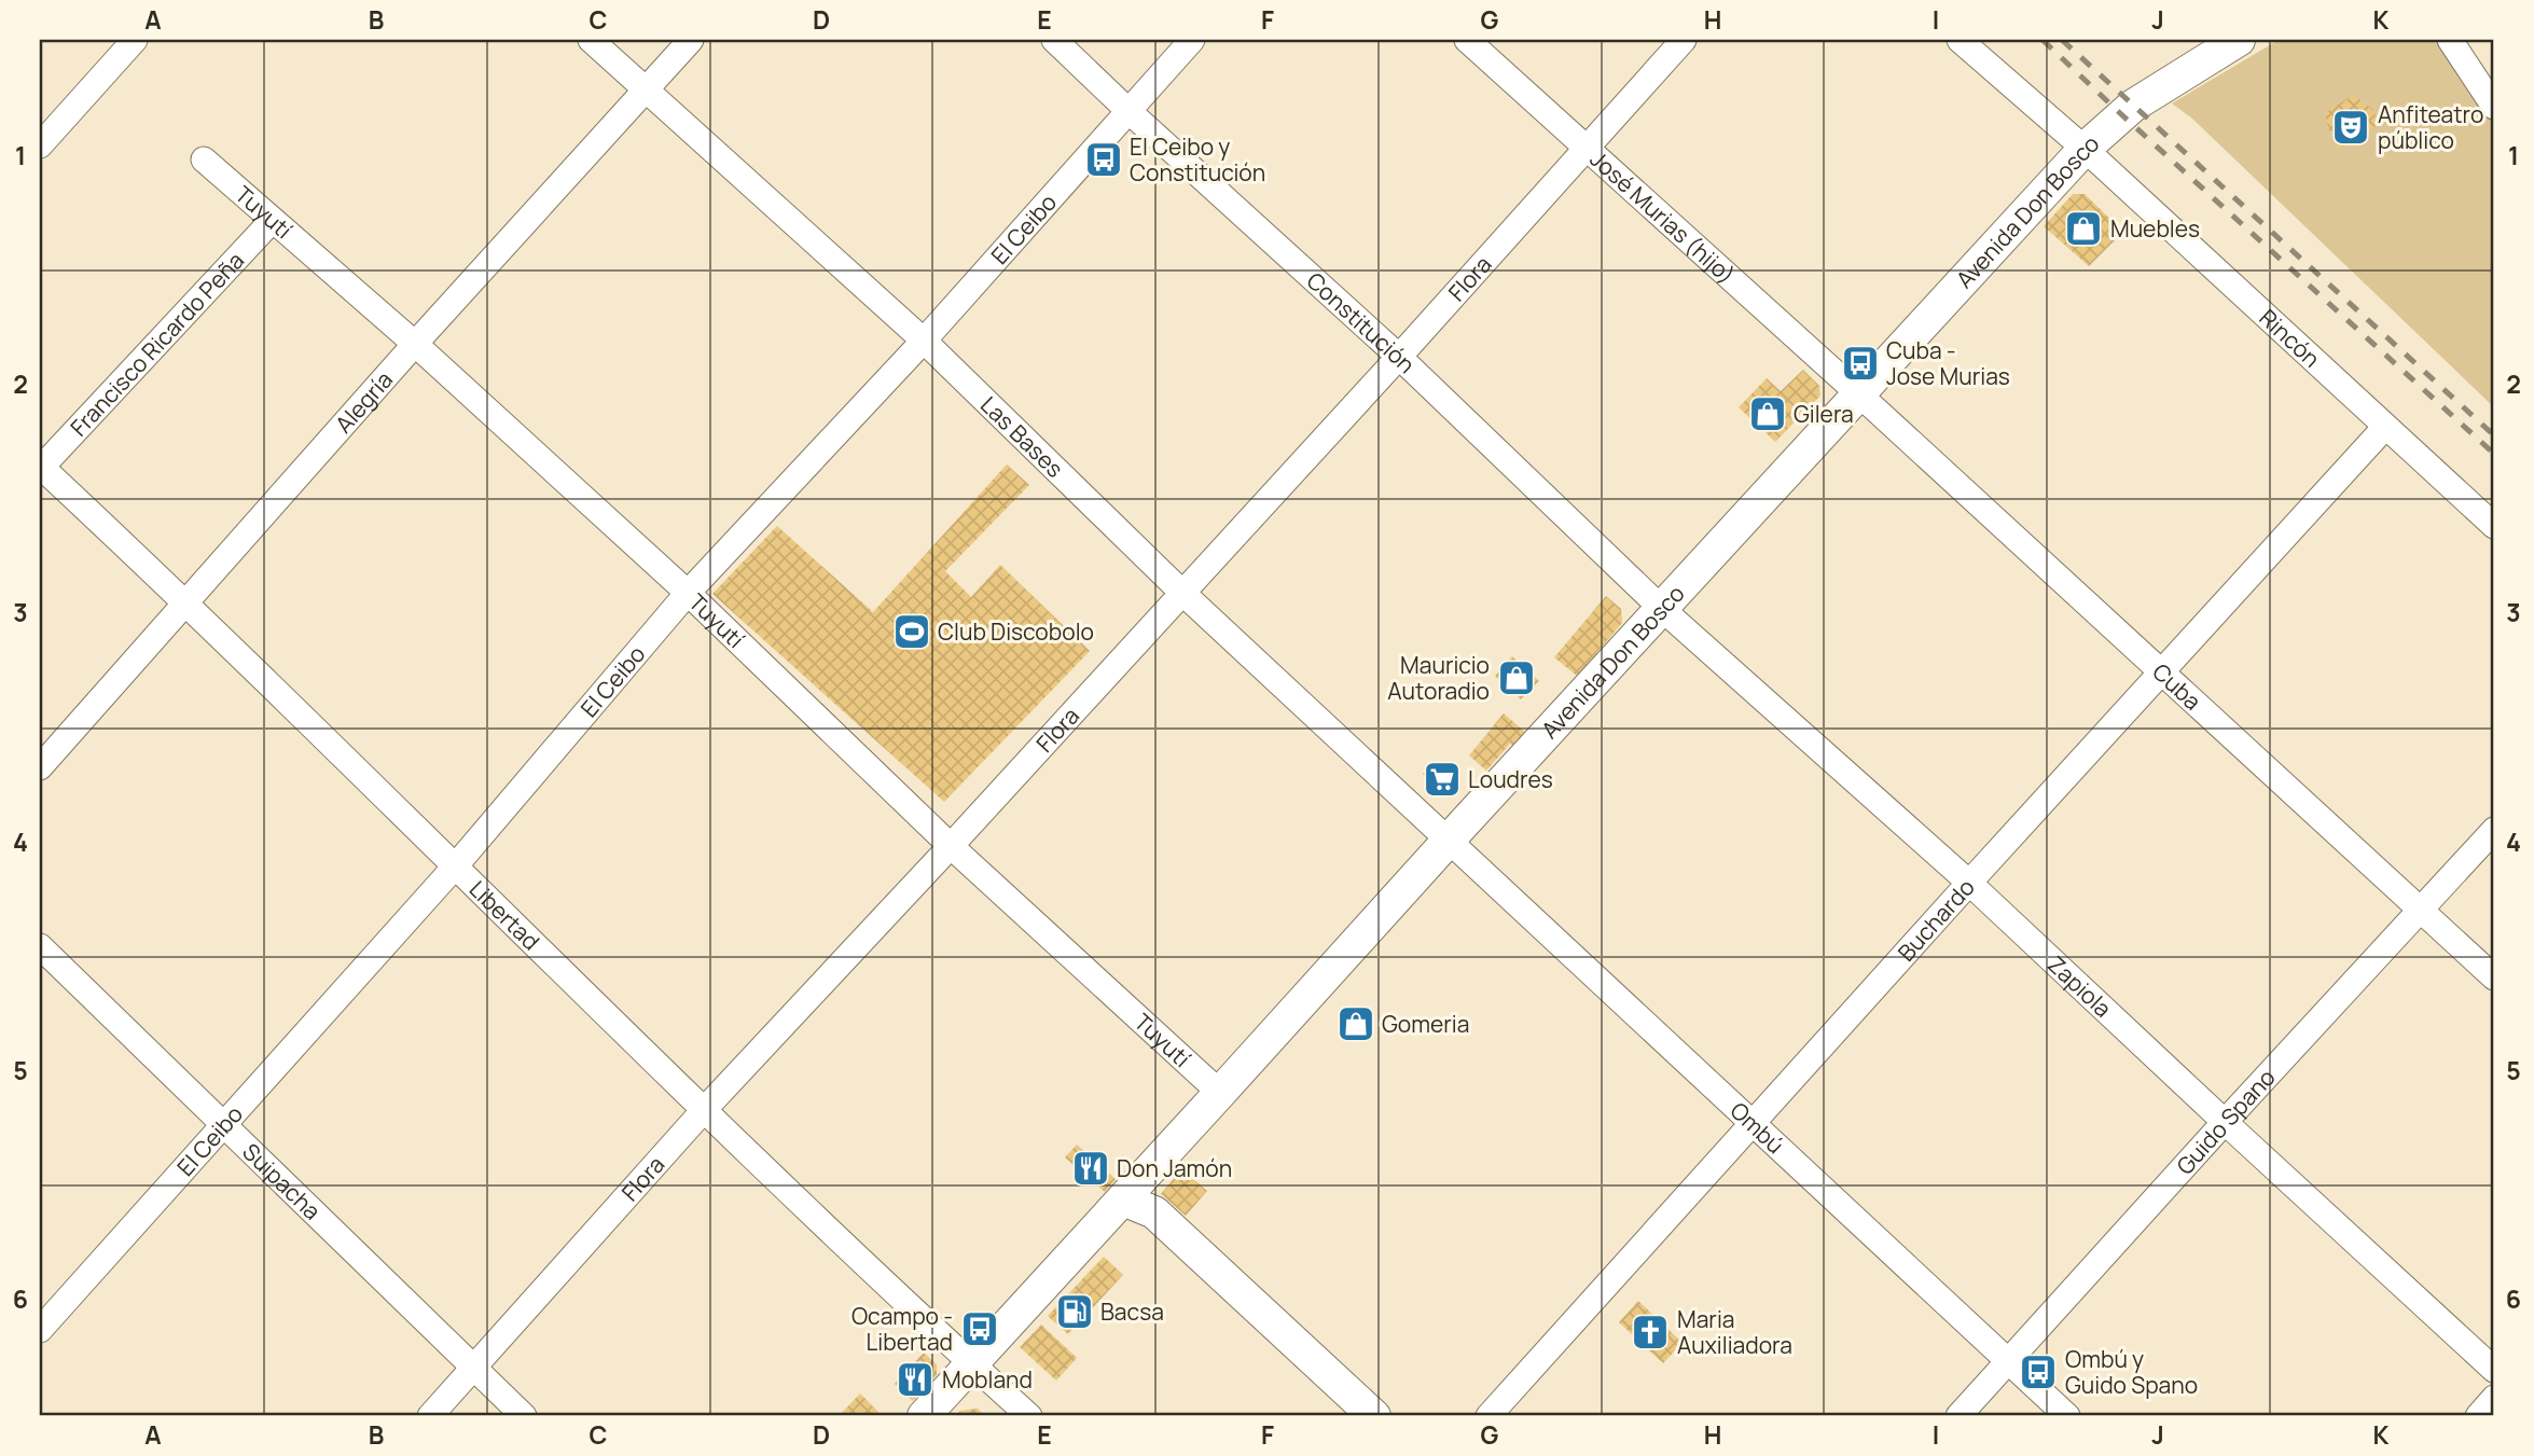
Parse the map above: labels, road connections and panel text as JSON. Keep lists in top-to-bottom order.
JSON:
{
  "streets": {
    "main road": ["Avenida Don Bosco"],
    "street": [
      "Tuyutí",
      "José Murias (hijo)",
      "El Ceibo",
      "Flora",
      "Constitución",
      "Rincón",
      "Francisco Ricardo Peña",
      "Alegría",
      "Las Bases",
      "Cuba",
      "Libertad",
      "Buchardo",
      "Zapiola",
      "Guido Spano",
      "Ombú",
      "Suipacha"
    ]
  },
  "crossings": [
    ["Tuyutí", "Avenida Don Bosco"],
    ["Tuyutí", "El Ceibo"],
    ["Tuyutí", "Flora"],
    ["Tuyutí", "Francisco Ricardo Peña"],
    ["Tuyutí", "Alegría"],
    ["Avenida Don Bosco", "José Murias (hijo)"],
    ["Avenida Don Bosco", "Constitución"],
    ["Avenida Don Bosco", "Rincón"],
    ["Avenida Don Bosco", "Las Bases"],
    ["Avenida Don Bosco", "Cuba"],
    ["Avenida Don Bosco", "Libertad"],
    ["Avenida Don Bosco", "Zapiola"],
    ["Avenida Don Bosco", "Ombú"],
    ["José Murias (hijo)", "Flora"],
    ["José Murias (hijo)", "Cuba"],
    ["El Ceibo", "Constitución"],
    ["El Ceibo", "Las Bases"],
    ["El Ceibo", "Libertad"],
    ["El Ceibo", "Suipacha"],
    ["Flora", "Constitución"],
    ["Flora", "Las Bases"],
    ["Flora", "Libertad"],
    ["Flora", "Suipacha"],
    ["Constitución", "Zapiola"],
    ["Rincón", "Buchardo"],
    ["Francisco Ricardo Peña", "Libertad"],
    ["Alegría", "Las Bases"],
    ["Alegría", "Libertad"],
    ["Las Bases", "Ombú"],
    ["Cuba", "Buchardo"],
    ["Cuba", "Guido Spano"],
    ["Buchardo", "Zapiola"],
    ["Buchardo", "Ombú"],
    ["Zapiola", "Guido Spano"],
    ["Guido Spano", "Ombú"]
  ],
  "places": {
    "theatre": ["Anfiteatro público"],
    "bus stop": [
      "El Ceibo y Constitución",
      "Cuba - Jose Murias",
      "Ocampo - Libertad",
      "Ombú y Guido Spano"
    ],
    "shop": [
      "Muebles",
      "Gilera",
      "Mauricio Autoradio",
      "Gomeria"
    ],
    "sports": ["Club Discobolo"],
    "supermarket": ["Loudres"],
    "restaurant": ["Don Jamón", "Mobland"],
    "fuel station": ["Bacsa"],
    "church": ["Maria Auxiliadora"]
  },
  "grid": {
    "columns": [
      "A",
      "B",
      "C",
      "D",
      "E",
      "F",
      "G",
      "H",
      "I",
      "J",
      "K"
    ],
    "rows": [
      "1",
      "2",
      "3",
      "4",
      "5",
      "6"
    ]
  }
}
